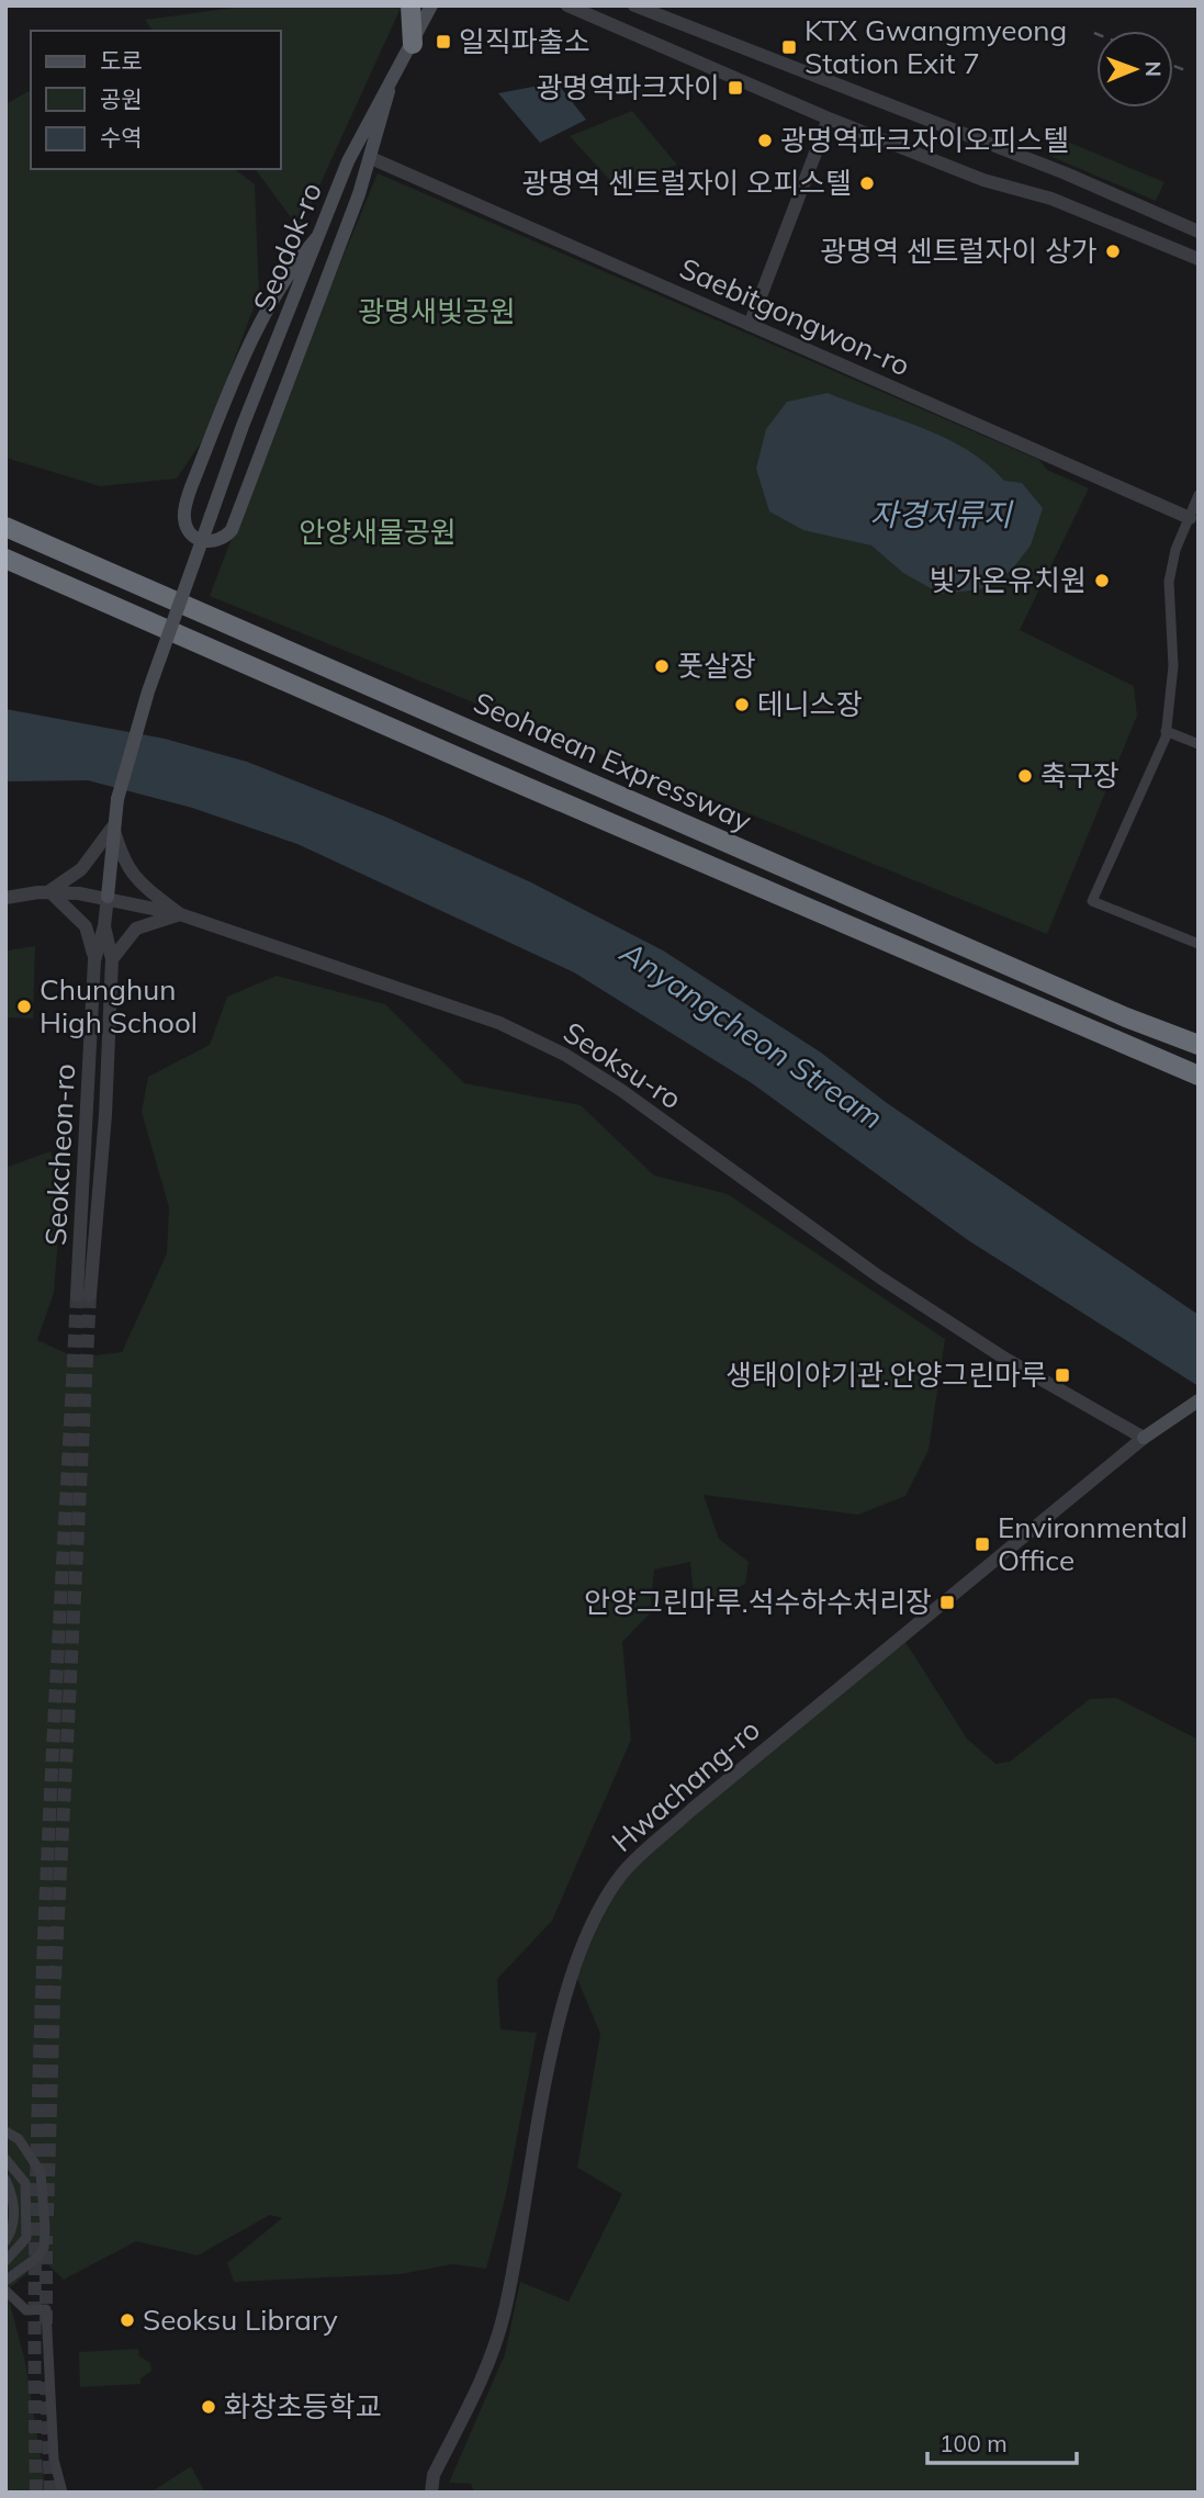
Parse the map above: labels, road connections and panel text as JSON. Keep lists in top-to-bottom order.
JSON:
{
  "streets": {
    "highway": ["Seohaean Expressway"],
    "main road": ["Seodok-ro", "Seokcheon-ro"],
    "street": ["Saebitgongwon-ro", "Seoksu-ro", "Hwachang-ro"]
  },
  "crossings": [
    ["Seodok-ro", "Seokcheon-ro"],
    ["Seoksu-ro", "Seokcheon-ro"],
    ["Seoksu-ro", "Hwachang-ro"]
  ],
  "water": ["자경저류지", "Anyangcheon Stream"],
  "parks": ["광명새빛공원", "안양새물공원"],
  "places": {
    "transit": [
      "일직파출소",
      "KTX Gwangmyeong Station Exit 7",
      "광명역파크자이",
      "생태이야기관.안양그린마루",
      "Environmental Office",
      "안양그린마루.석수하수처리장"
    ],
    "other": [
      "광명역파크자이오피스텔",
      "광명역 센트럴자이 오피스텔",
      "광명역 센트럴자이 상가",
      "빛가온유치원",
      "풋살장",
      "테니스장",
      "축구장",
      "Chunghun High School",
      "Seoksu Library",
      "화창초등학교"
    ]
  },
  "legend": ["도로", "공원", "수역"],
  "scale_bar": "100 m",
  "north": "right"
}
